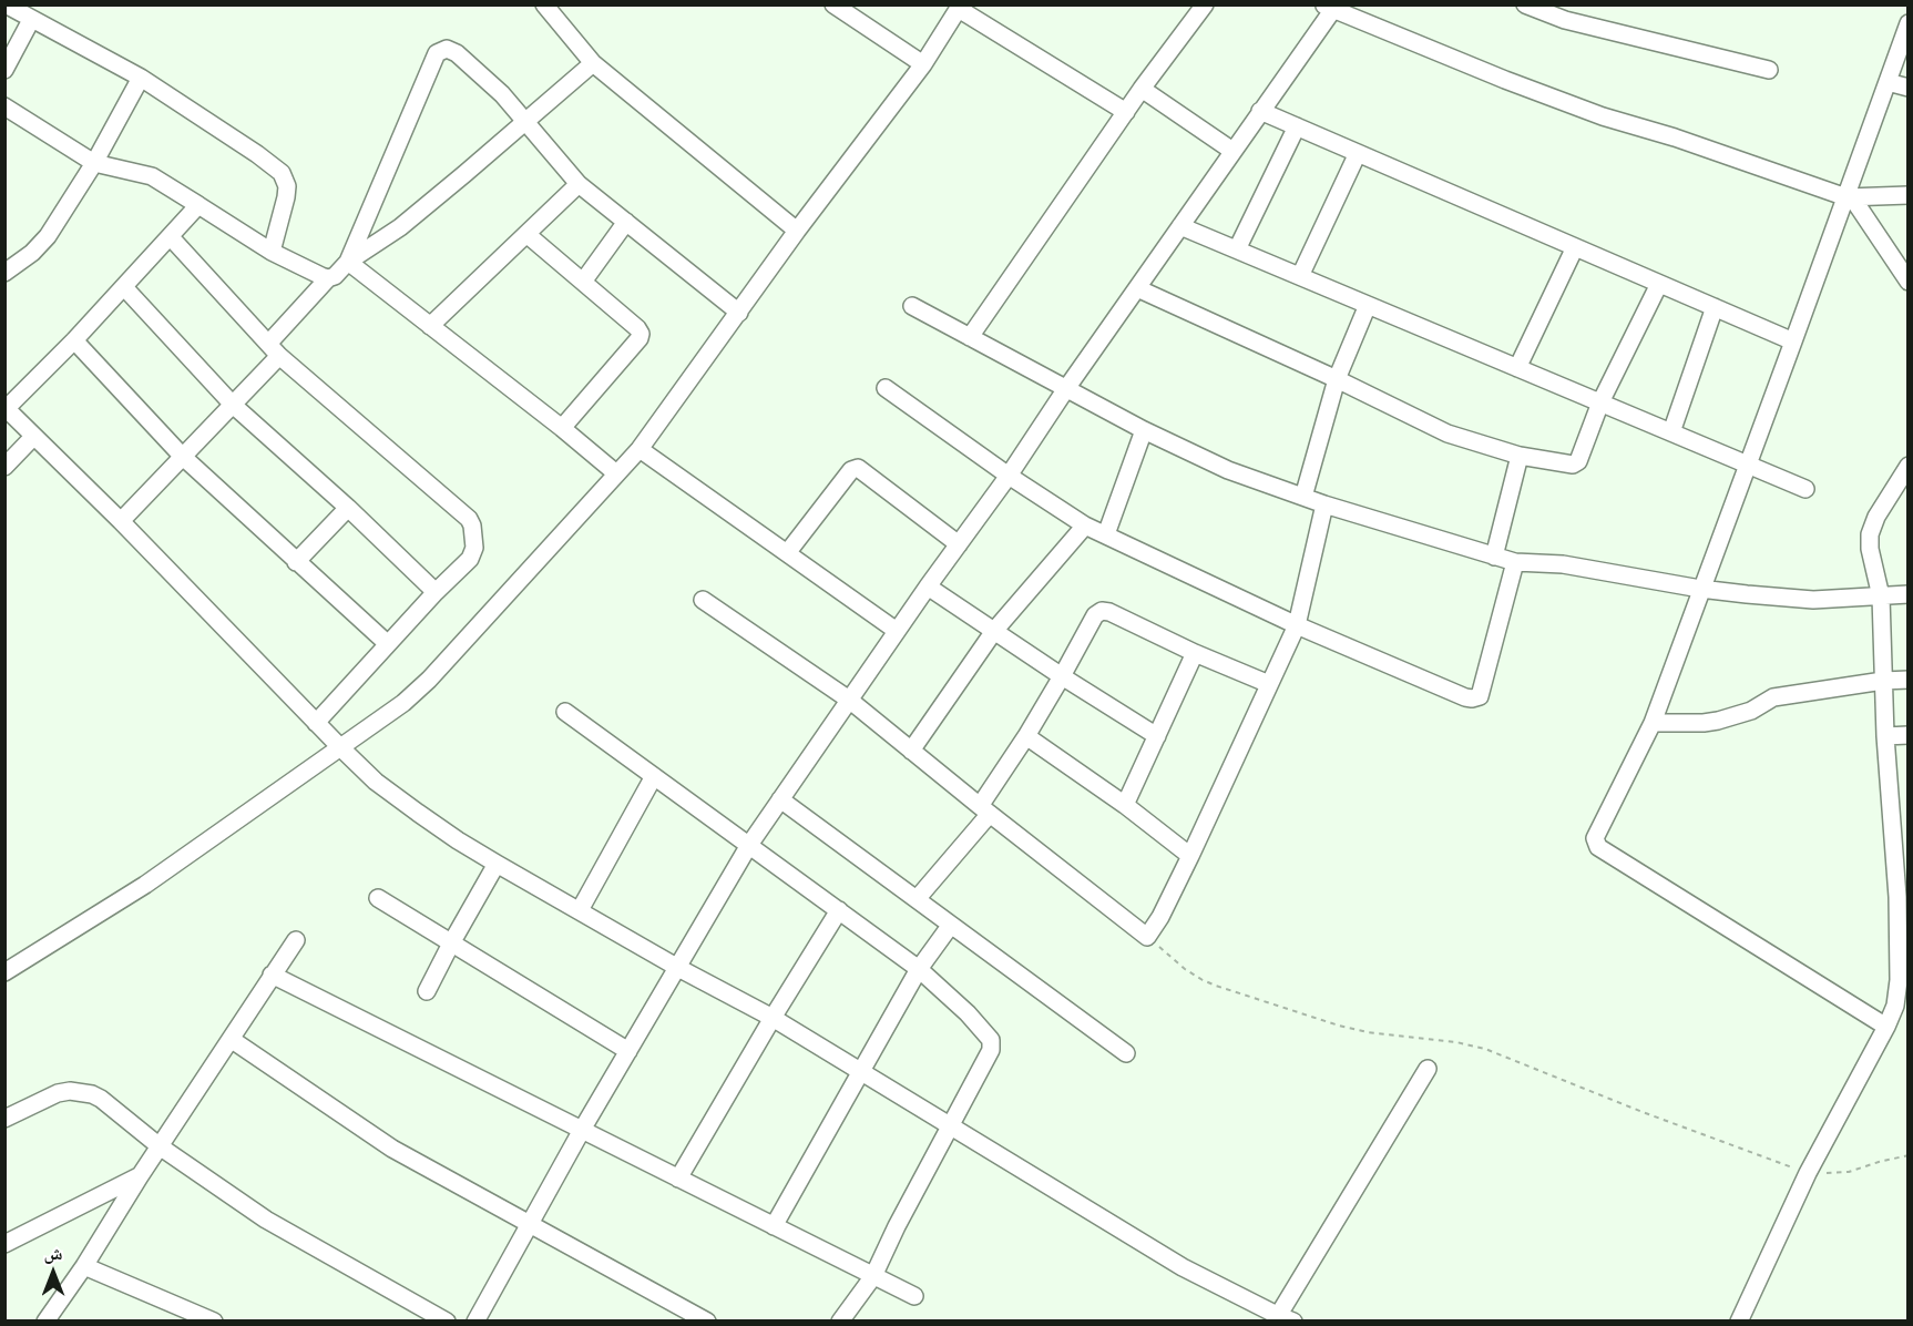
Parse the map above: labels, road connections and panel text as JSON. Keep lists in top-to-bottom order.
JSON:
{
  "north": "top"
}
